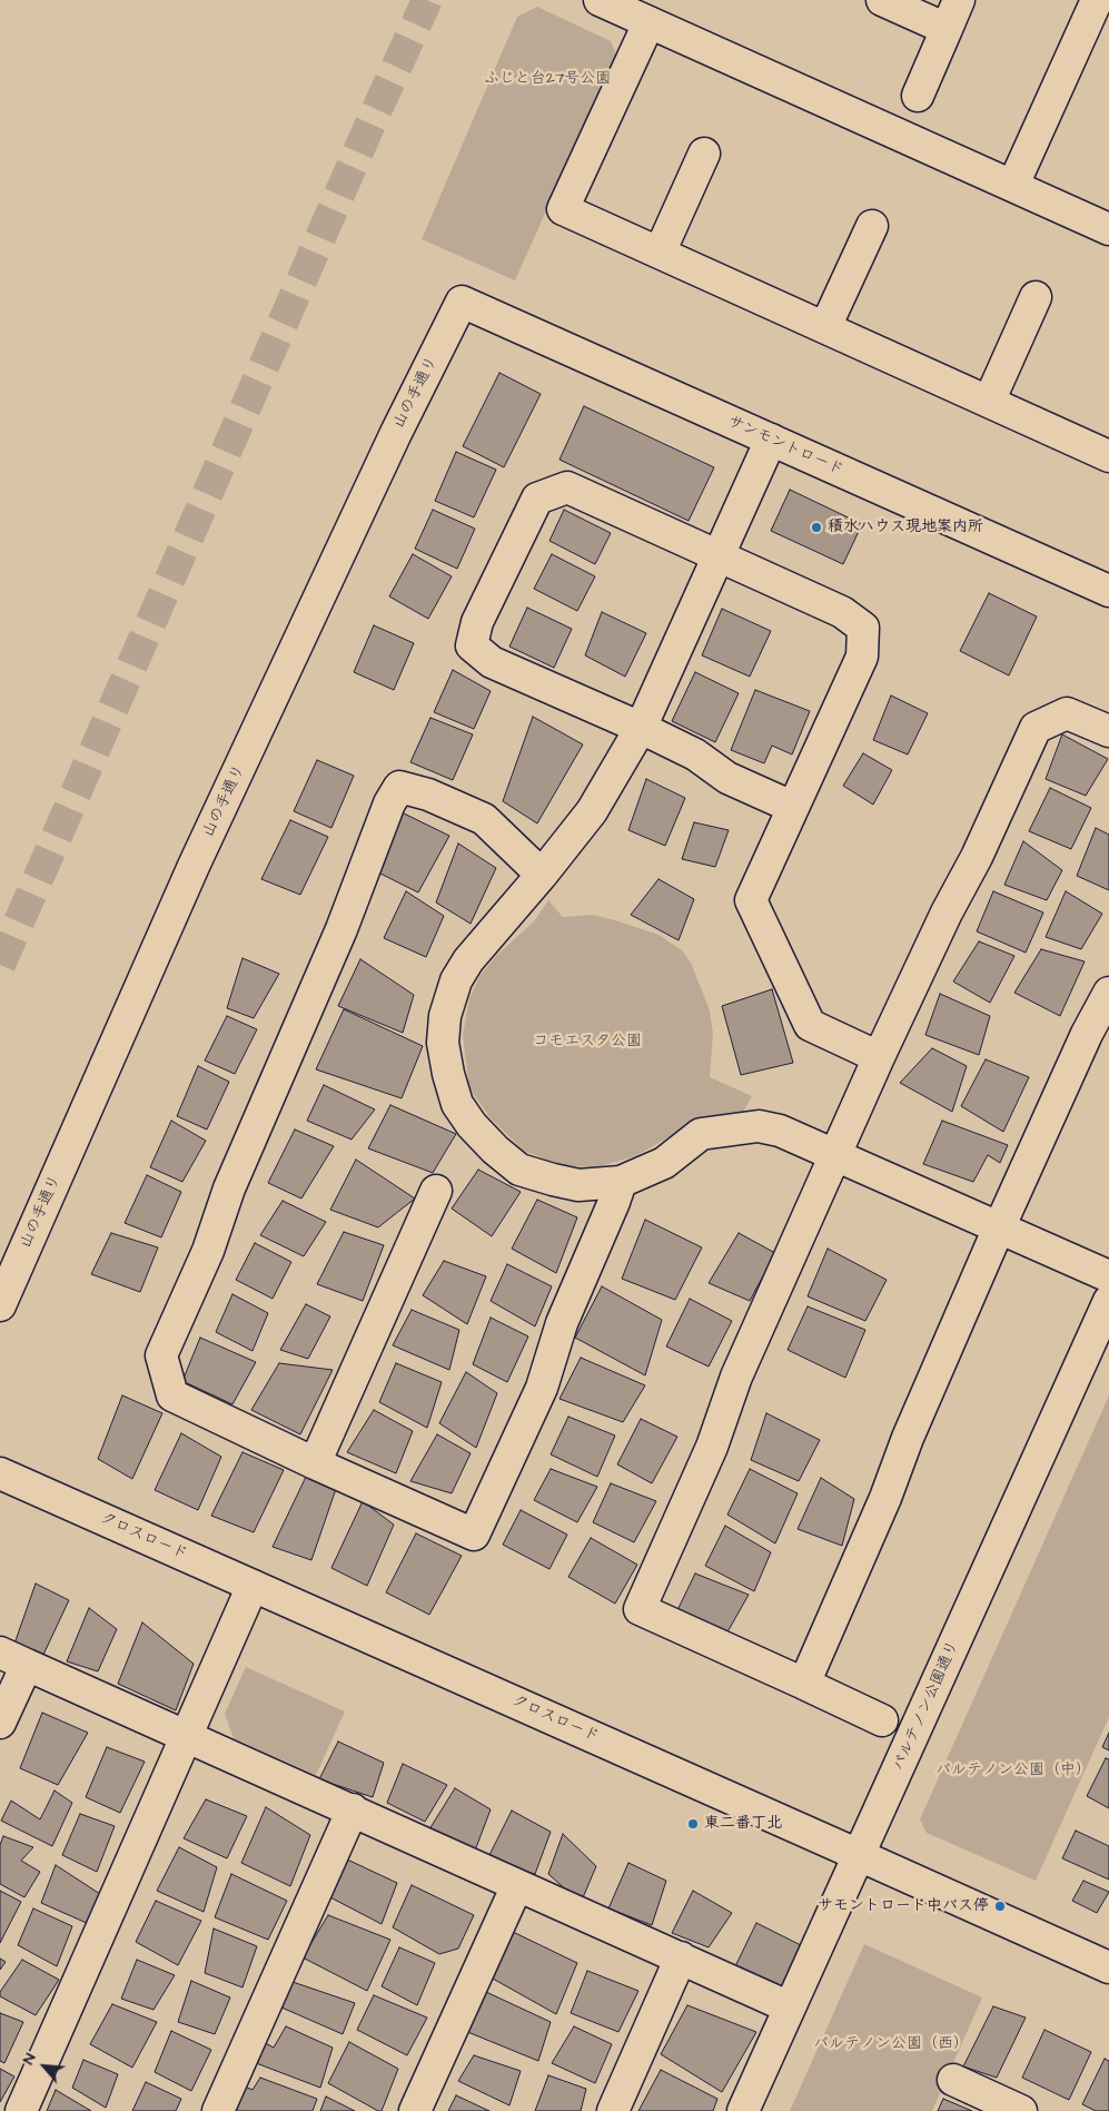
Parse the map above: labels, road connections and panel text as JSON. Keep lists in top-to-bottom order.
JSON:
{
  "streets": {
    "street": [
      "山の手通り",
      "サンモントロード",
      "クロスロード",
      "パルテノン公園通り"
    ]
  },
  "crossings": [
    ["山の手通り", "サンモントロード"],
    ["クロスロード", "パルテノン公園通り"]
  ],
  "parks": [
    "ふじと台27号公園",
    "コモエスタ公園",
    "パルテノン公園（中）",
    "パルテノン公園（西）"
  ],
  "places": ["積水ハウス現地案内所", "東二番丁北", "サモントロード中バス停"],
  "north": "top left"
}
